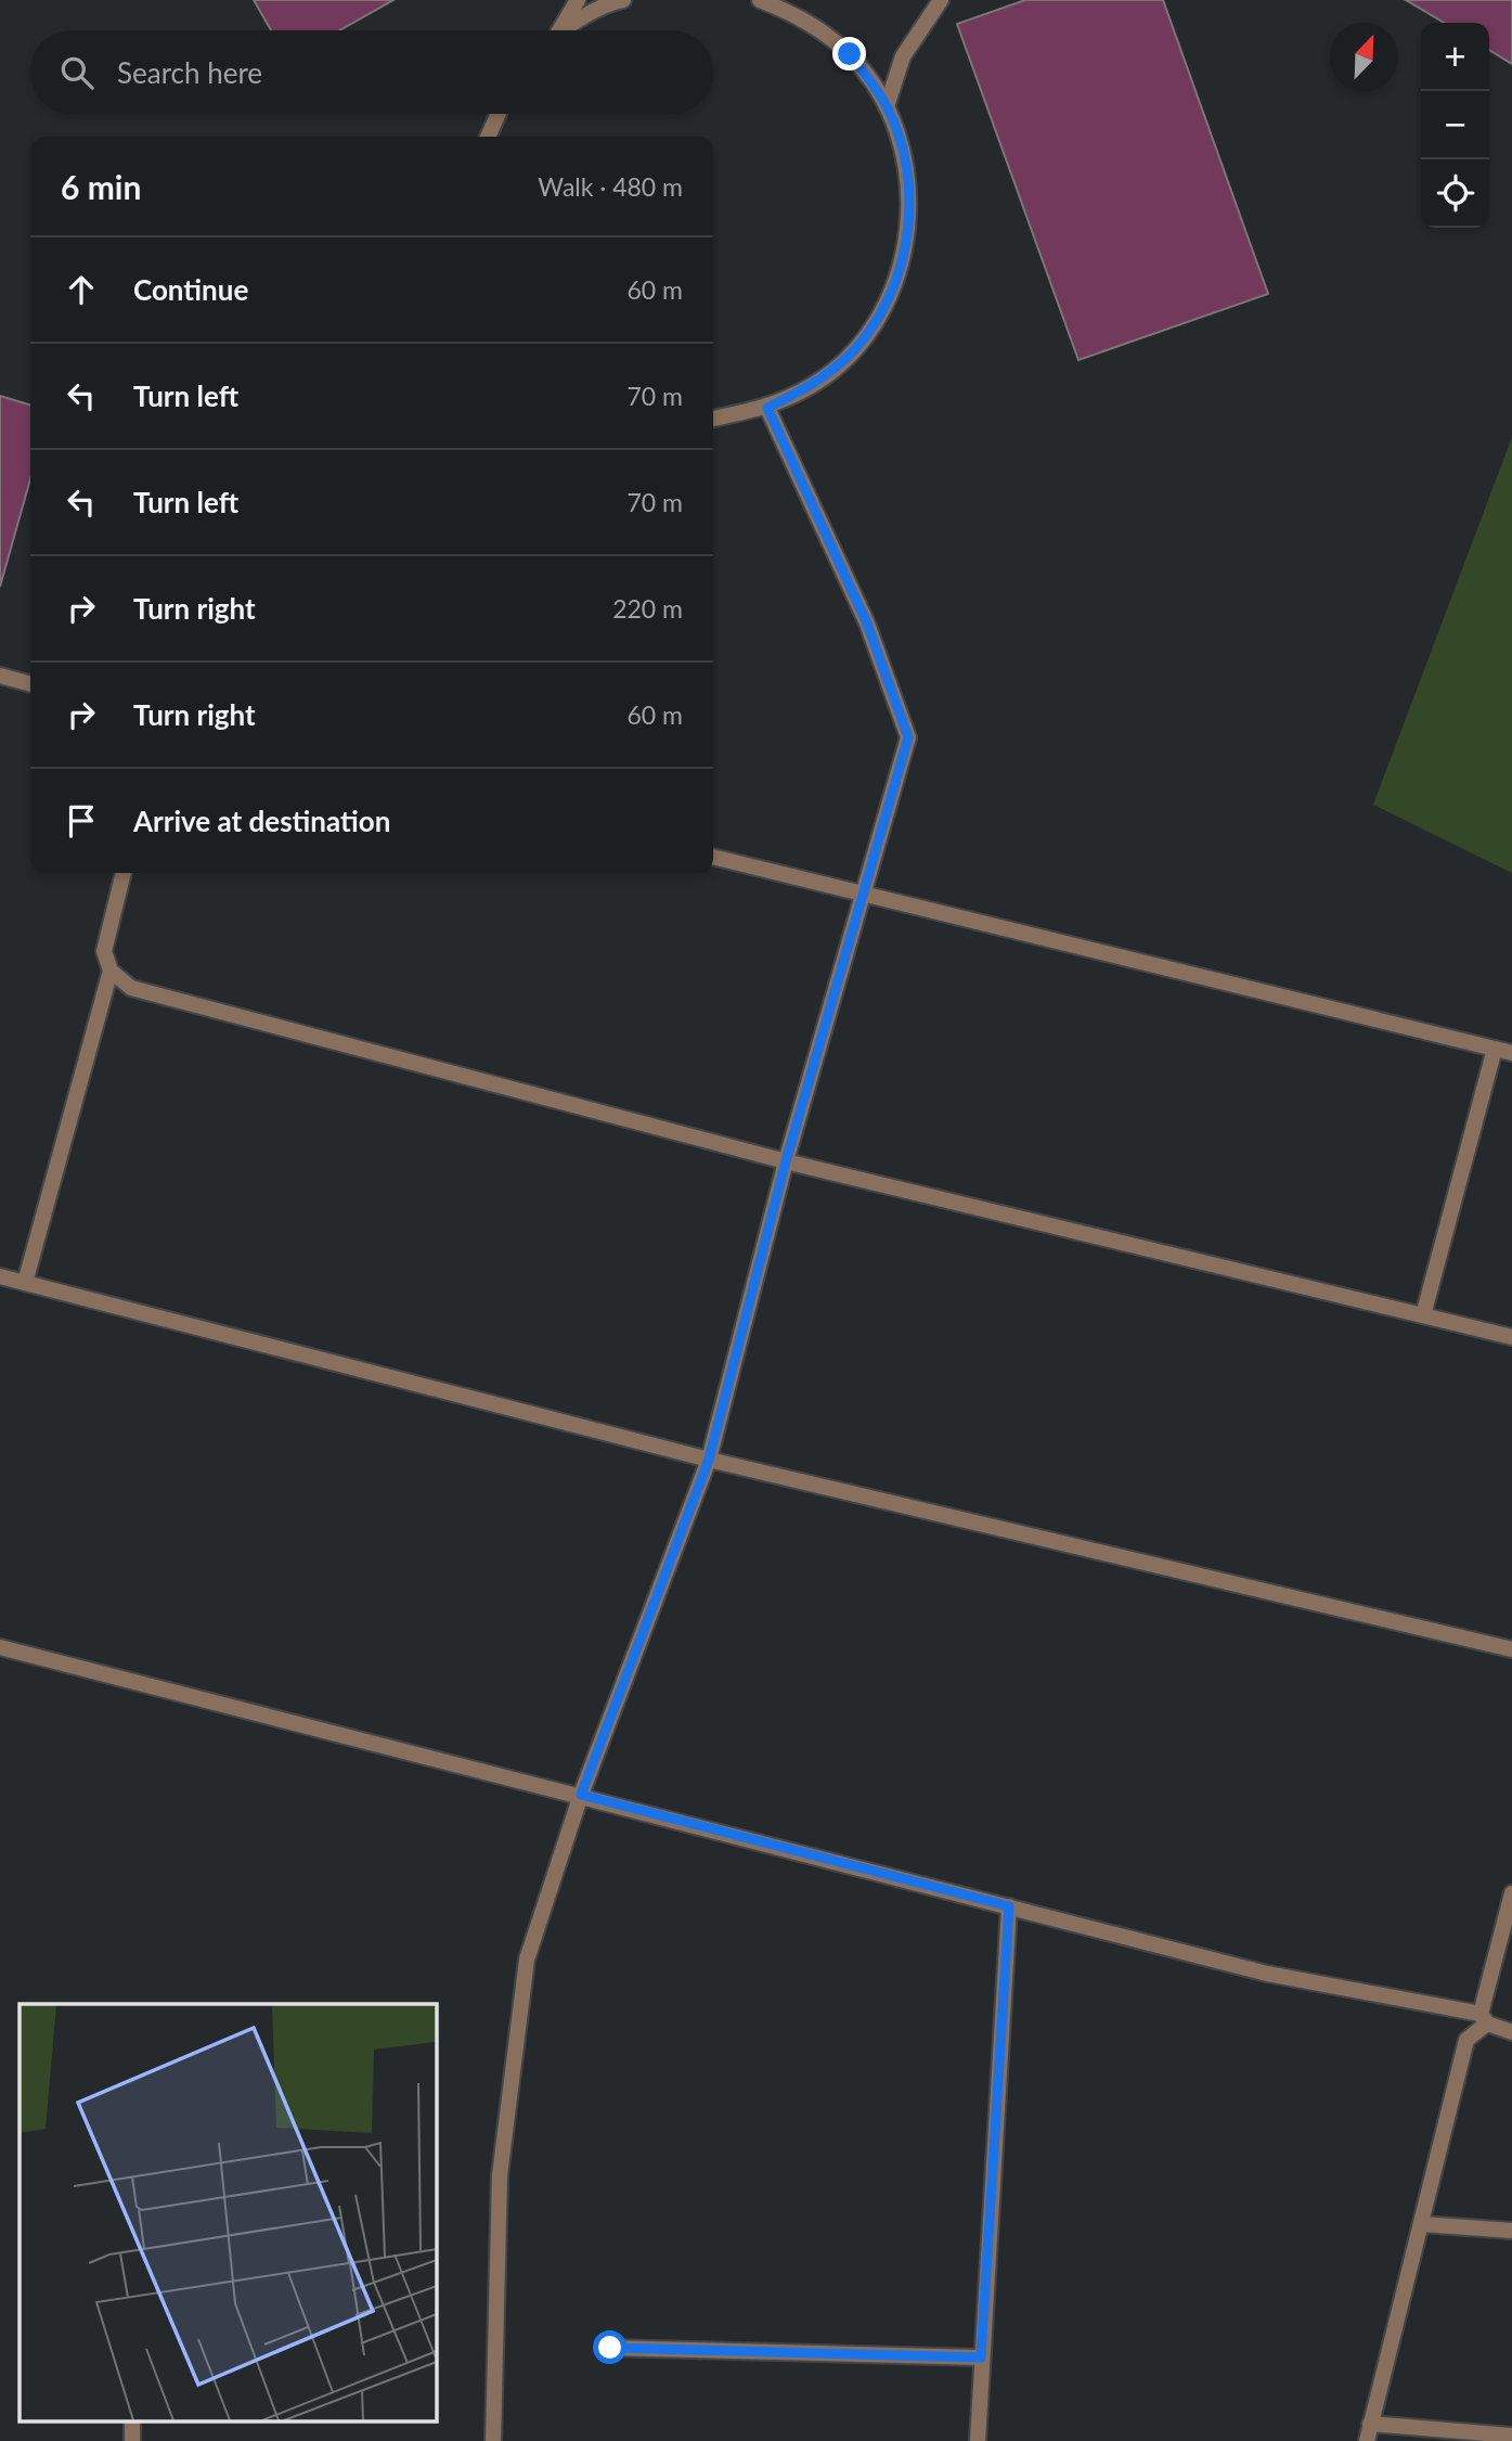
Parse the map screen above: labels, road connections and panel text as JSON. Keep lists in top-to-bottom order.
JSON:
{
  "north": "top right",
  "page": {
    "map_buttons": ["+", "−"],
    "search": "Search here",
    "heading": ["6 min", "Walk · 480 m"],
    "list": [
      ["Continue", "60 m"],
      ["Turn left", "70 m"],
      ["Turn left", "70 m"],
      ["Turn right", "220 m"],
      ["Turn right", "60 m"],
      "Arrive at destination"
    ]
  }
}
